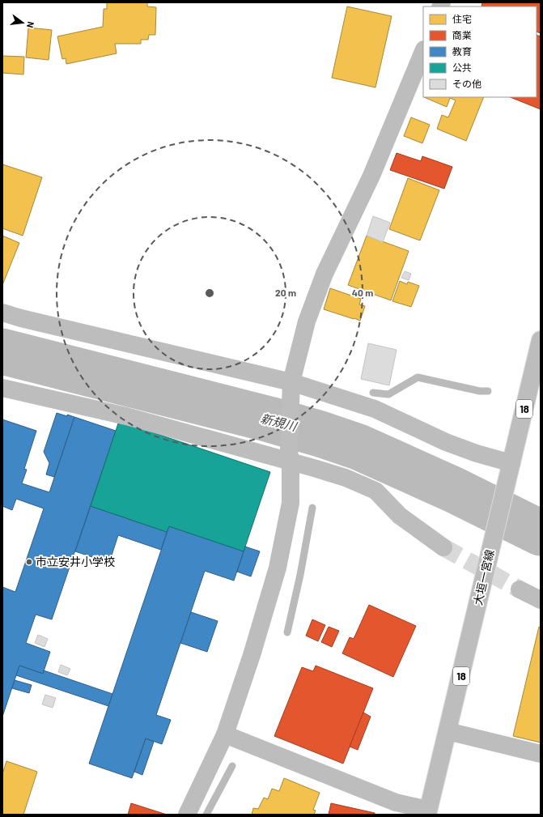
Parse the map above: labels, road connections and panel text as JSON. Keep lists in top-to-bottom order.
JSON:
{
  "streets": {
    "street": ["18", "大垣一宮線"]
  },
  "water": ["新規川"],
  "places": ["市立安井小学校"],
  "legend": [
    "住宅",
    "商業",
    "教育",
    "公共",
    "その他"
  ],
  "north": "right",
  "rings": ["20 m", "40 m"]
}
